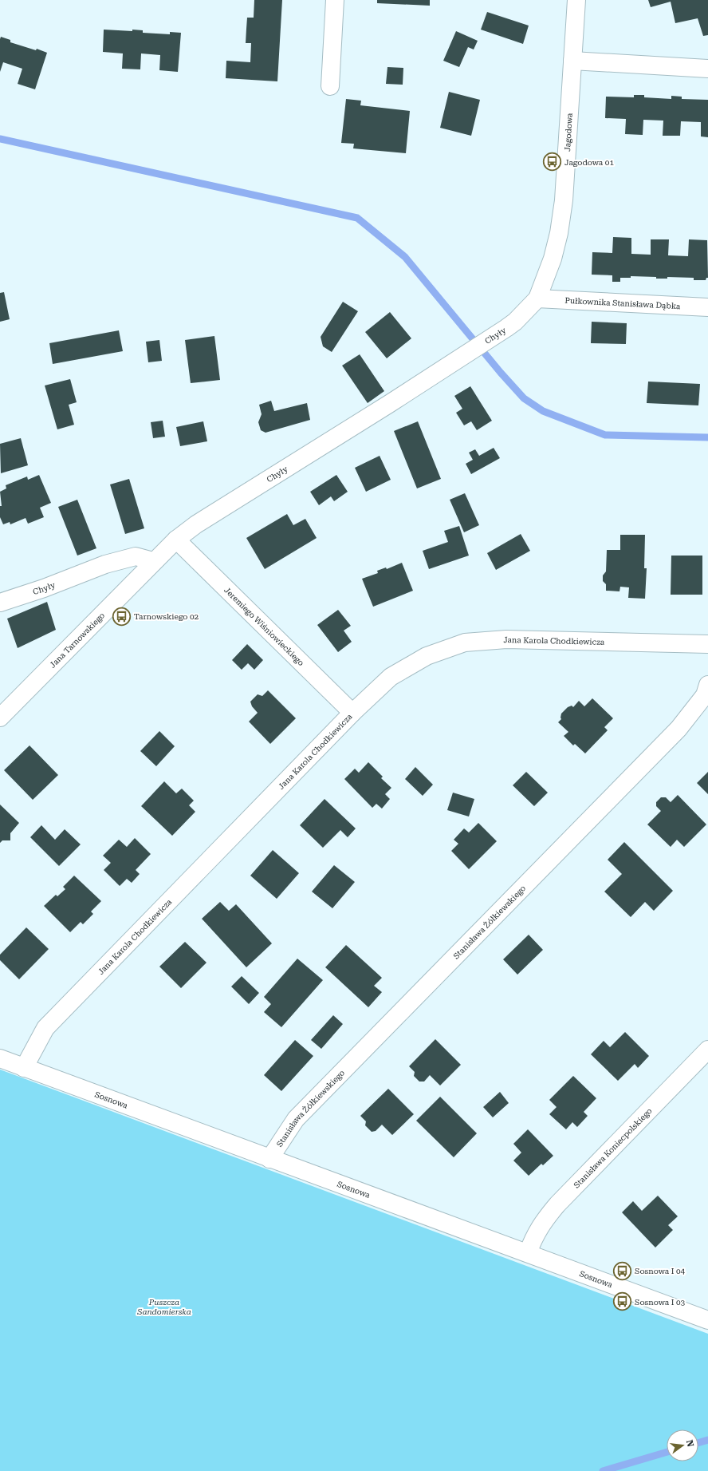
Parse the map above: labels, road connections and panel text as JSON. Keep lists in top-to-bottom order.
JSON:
{
  "streets": {
    "street": [
      "Jagodowa",
      "Pułkownika Stanisława Dąbka",
      "Chyły",
      "Jeremiego Wiśniowieckiego",
      "Jana Tarnowskiego",
      "Jana Karola Chodkiewicza",
      "Stanisława Żółkiewskiego",
      "Sosnowa",
      "Stanisława Koniecpolskiego"
    ]
  },
  "crossings": [
    ["Jagodowa", "Pułkownika Stanisława Dąbka"],
    ["Jagodowa", "Chyły"],
    ["Pułkownika Stanisława Dąbka", "Chyły"],
    ["Chyły", "Jeremiego Wiśniowieckiego"],
    ["Chyły", "Jana Tarnowskiego"],
    ["Jeremiego Wiśniowieckiego", "Jana Karola Chodkiewicza"],
    ["Jana Karola Chodkiewicza", "Sosnowa"],
    ["Stanisława Żółkiewskiego", "Sosnowa"],
    ["Sosnowa", "Stanisława Koniecpolskiego"]
  ],
  "parks": ["Puszcza Sandomierska"],
  "places": {
    "bus stop": [
      "Jagodowa 01",
      "Tarnowskiego 02",
      "Sosnowa I 04",
      "Sosnowa I 03"
    ]
  },
  "north": "right"
}
